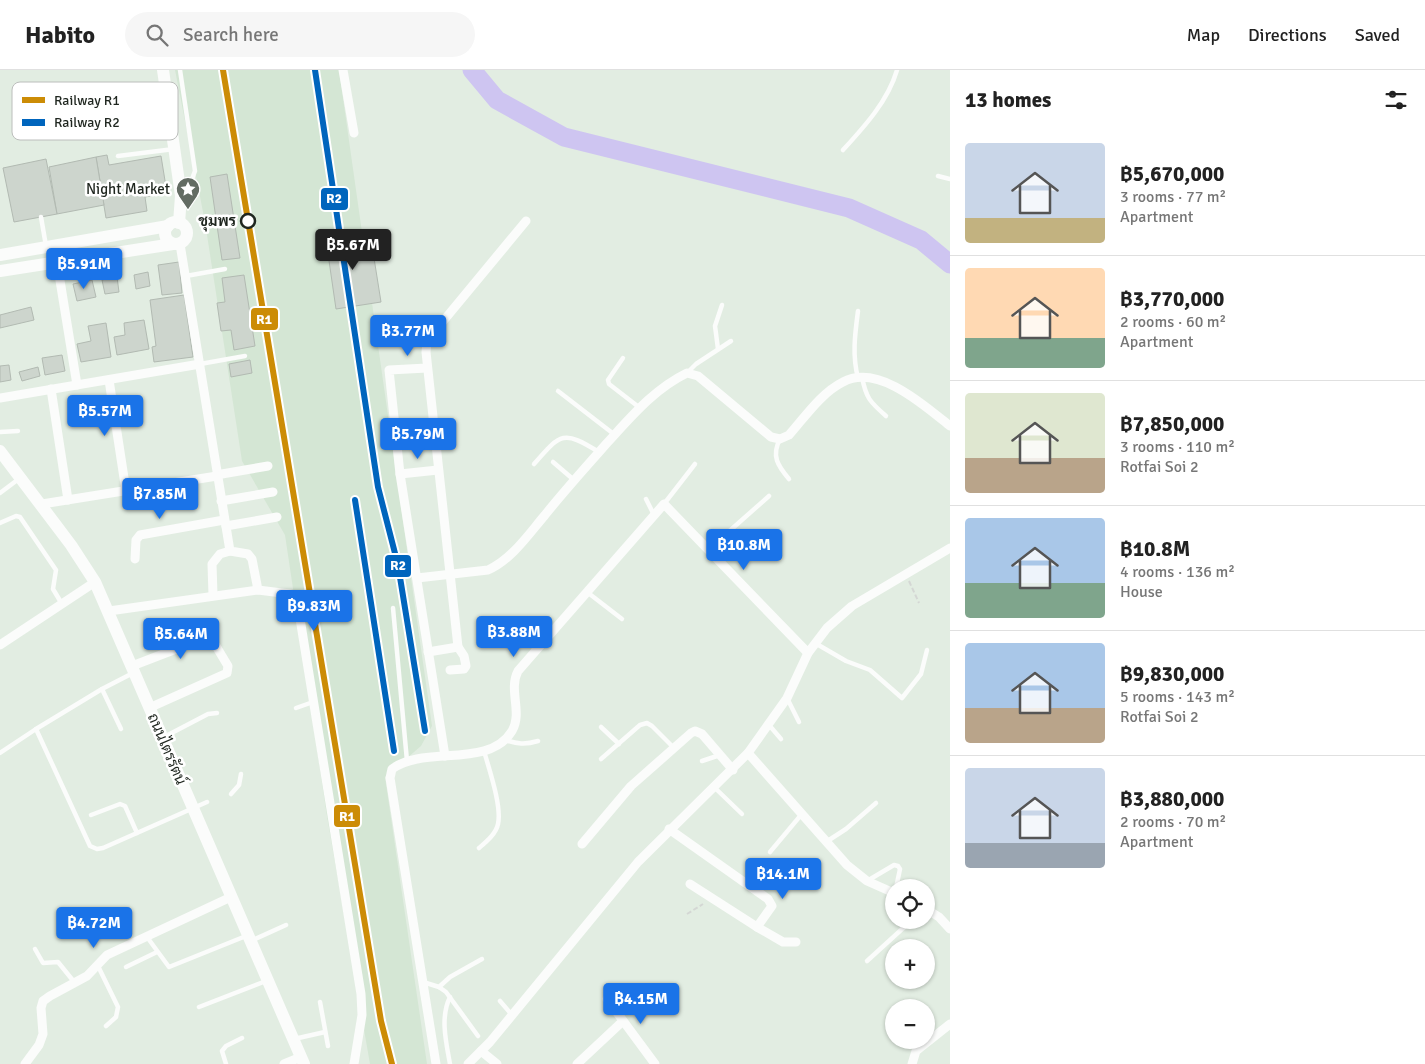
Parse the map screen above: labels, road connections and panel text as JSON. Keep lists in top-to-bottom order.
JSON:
{
  "streets": {
    "main road": ["ถนนไตรรัตน์"]
  },
  "places": {
    "place": ["Night Market"],
    "other": ["ชุมพร"]
  },
  "lines": ["rail line R1", "rail line R2"],
  "legend": ["Railway R1", "Railway R2"],
  "page": {
    "header": "Habito",
    "search": "Search here",
    "nav": ["Map", "Directions", "Saved"],
    "heading": "13 homes",
    "list": [
      {
        "name": "฿5,670,000",
        "note": "3 rooms · 77 m² · Apartment"
      },
      {
        "name": "฿3,770,000",
        "note": "2 rooms · 60 m² · Apartment"
      },
      {
        "name": "฿7,850,000",
        "note": "3 rooms · 110 m² · Rotfai Soi 2"
      },
      {
        "name": "฿10.8M",
        "note": "4 rooms · 136 m² · House"
      },
      {
        "name": "฿9,830,000",
        "note": "5 rooms · 143 m² · Rotfai Soi 2"
      },
      {
        "name": "฿3,880,000",
        "note": "2 rooms · 70 m² · Apartment"
      }
    ],
    "price": [
      "฿5.67M",
      "฿5.91M",
      "฿3.77M",
      "฿5.57M",
      "฿5.79M",
      "฿7.85M",
      "฿10.8M",
      "฿9.83M",
      "฿3.88M",
      "฿5.64M",
      "฿14.1M",
      "฿4.72M",
      "฿4.15M"
    ],
    "map_buttons": ["+", "−"]
  }
}
